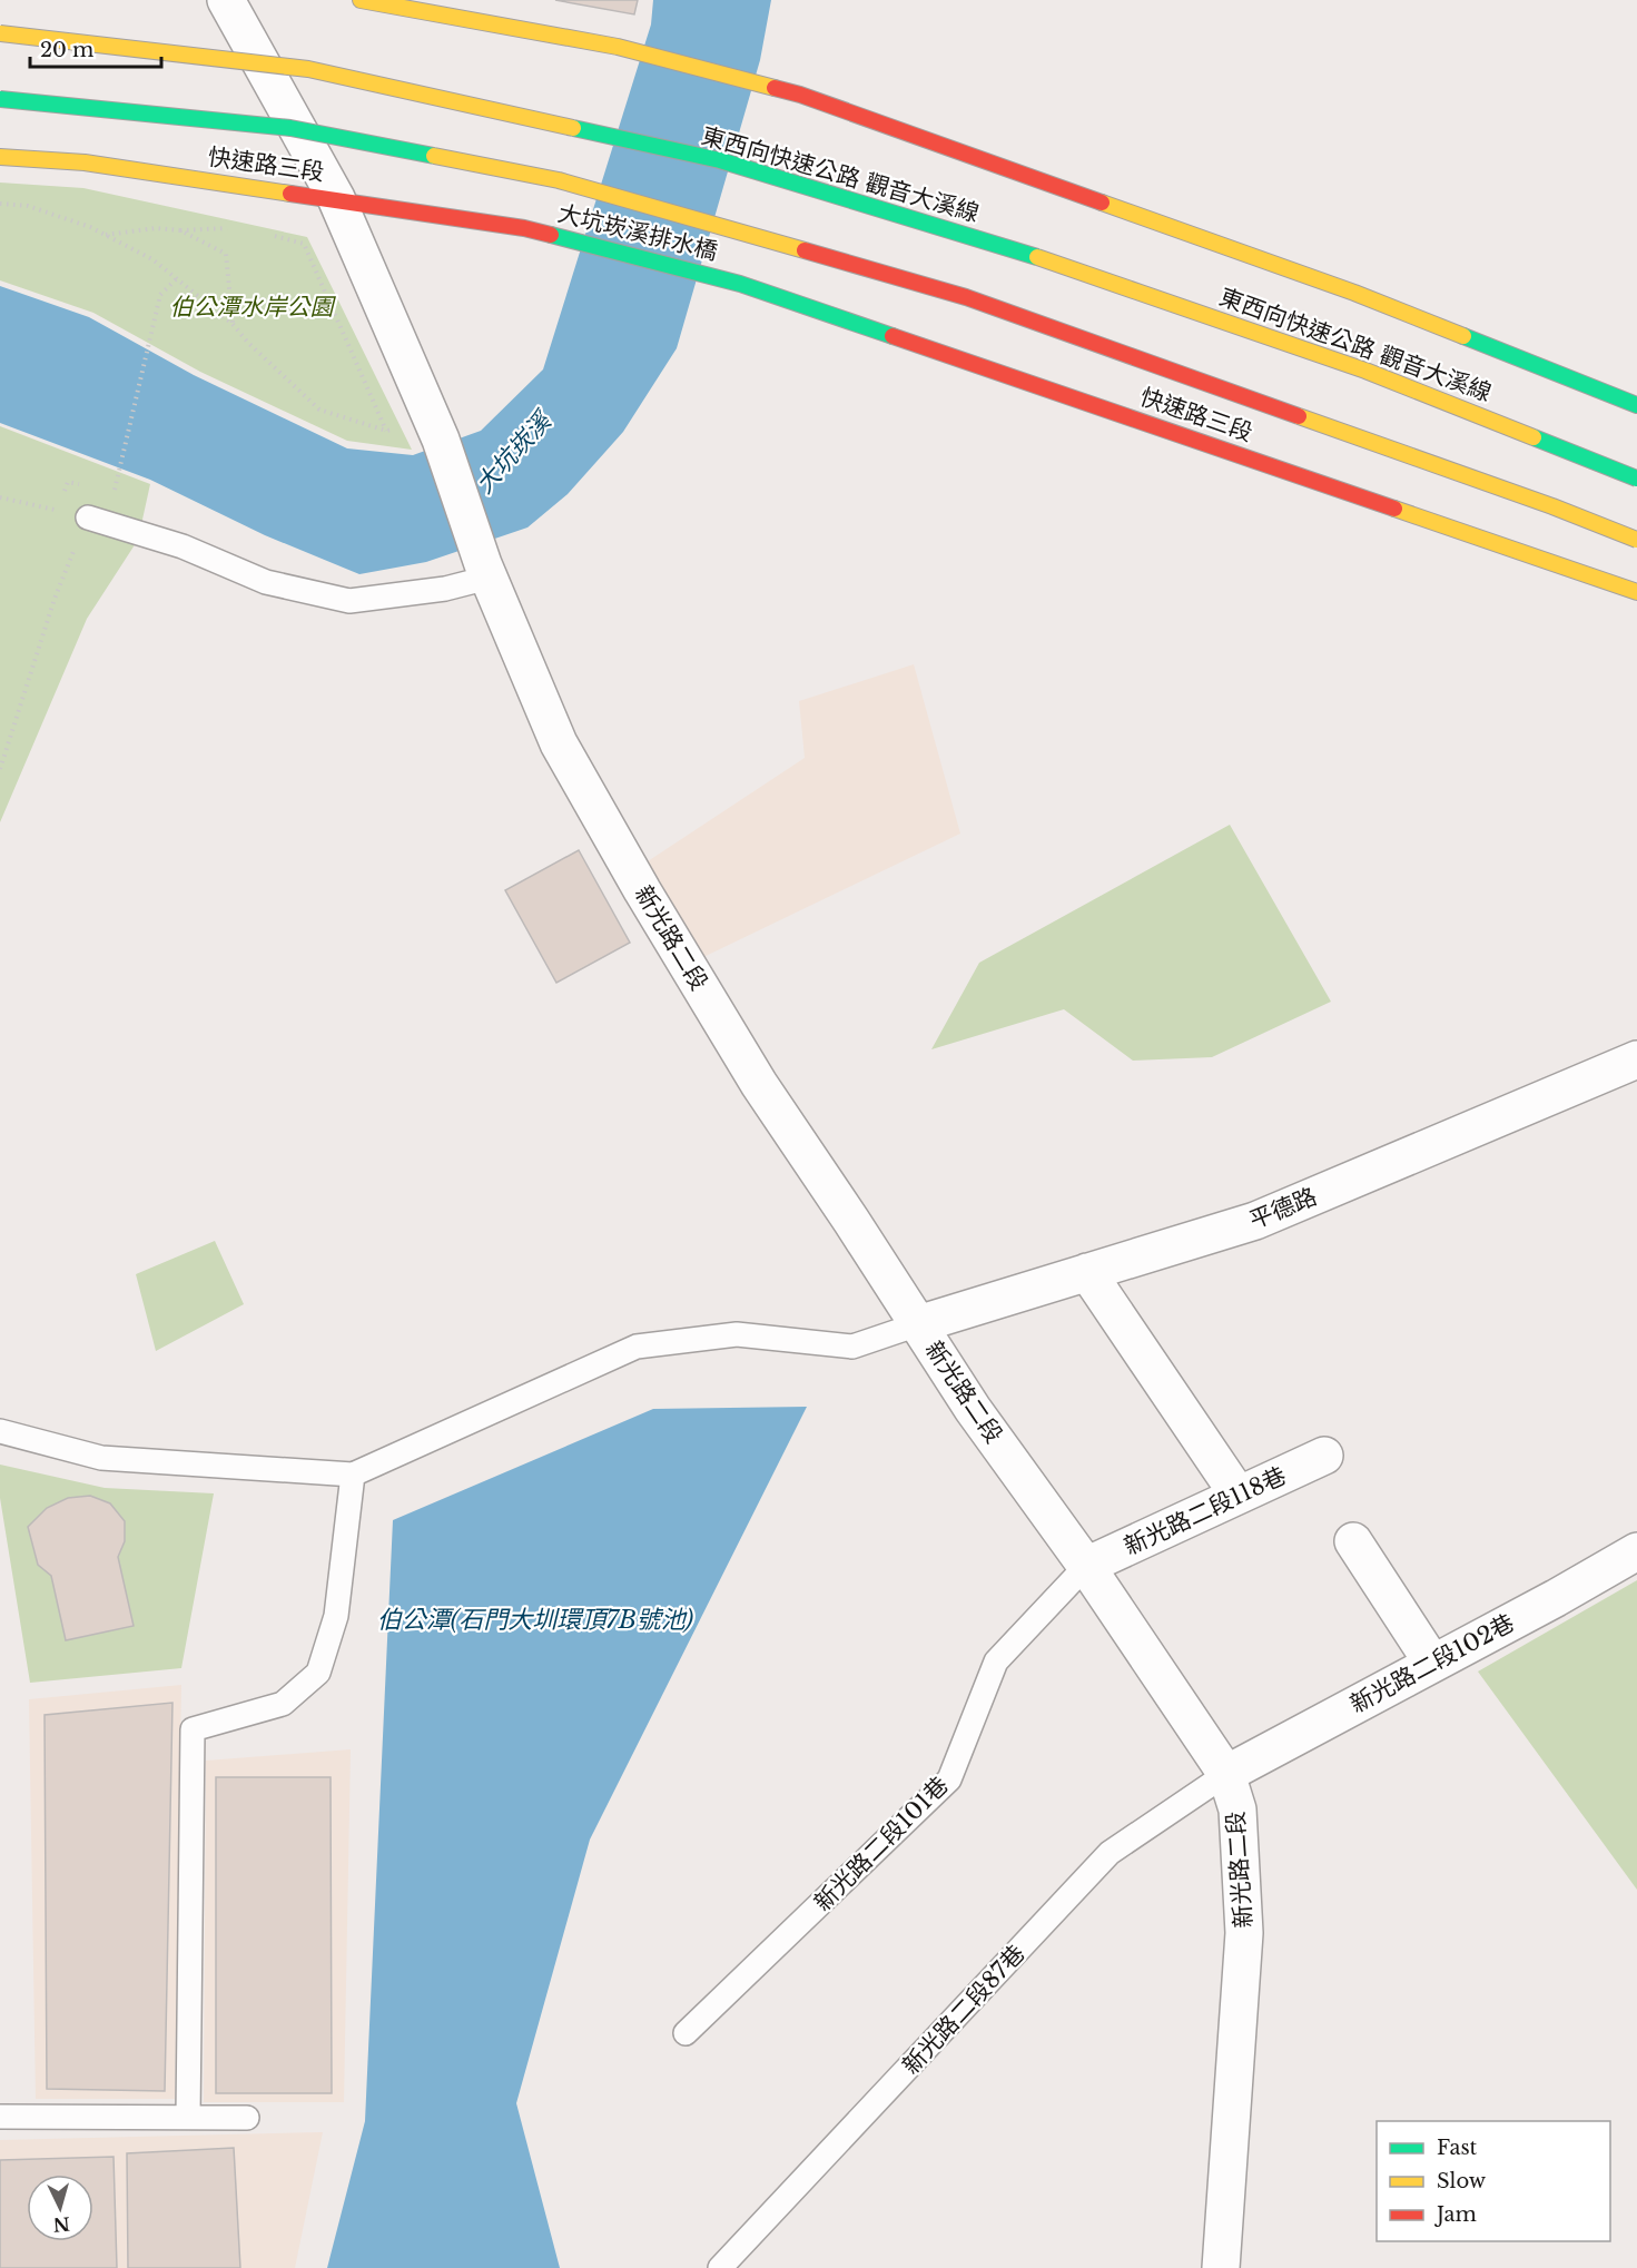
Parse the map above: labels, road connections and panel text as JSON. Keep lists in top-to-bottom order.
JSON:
{
  "streets": {
    "main road": ["快速路三段", "東西向快速公路 觀音大溪線", "大坑崁溪排水橋"],
    "street": [
      "新光路二段",
      "平德路",
      "新光路二段118巷",
      "新光路二段102巷"
    ],
    "lane": ["新光路二段101巷", "新光路二段87巷"]
  },
  "crossings": [
    ["快速路三段", "大坑崁溪排水橋"],
    ["快速路三段", "新光路二段"],
    ["新光路二段", "平德路"],
    ["新光路二段", "新光路二段118巷"],
    ["新光路二段", "新光路二段102巷"],
    ["新光路二段", "新光路二段101巷"],
    ["新光路二段", "新光路二段87巷"],
    ["新光路二段118巷", "新光路二段101巷"],
    ["新光路二段102巷", "新光路二段87巷"]
  ],
  "water": ["大坑崁溪", "伯公潭(石門大圳環頂7B號池)"],
  "parks": ["伯公潭水岸公園"],
  "legend": ["Fast", "Slow", "Jam"],
  "scale_bar": "20 m",
  "north": "bottom"
}
